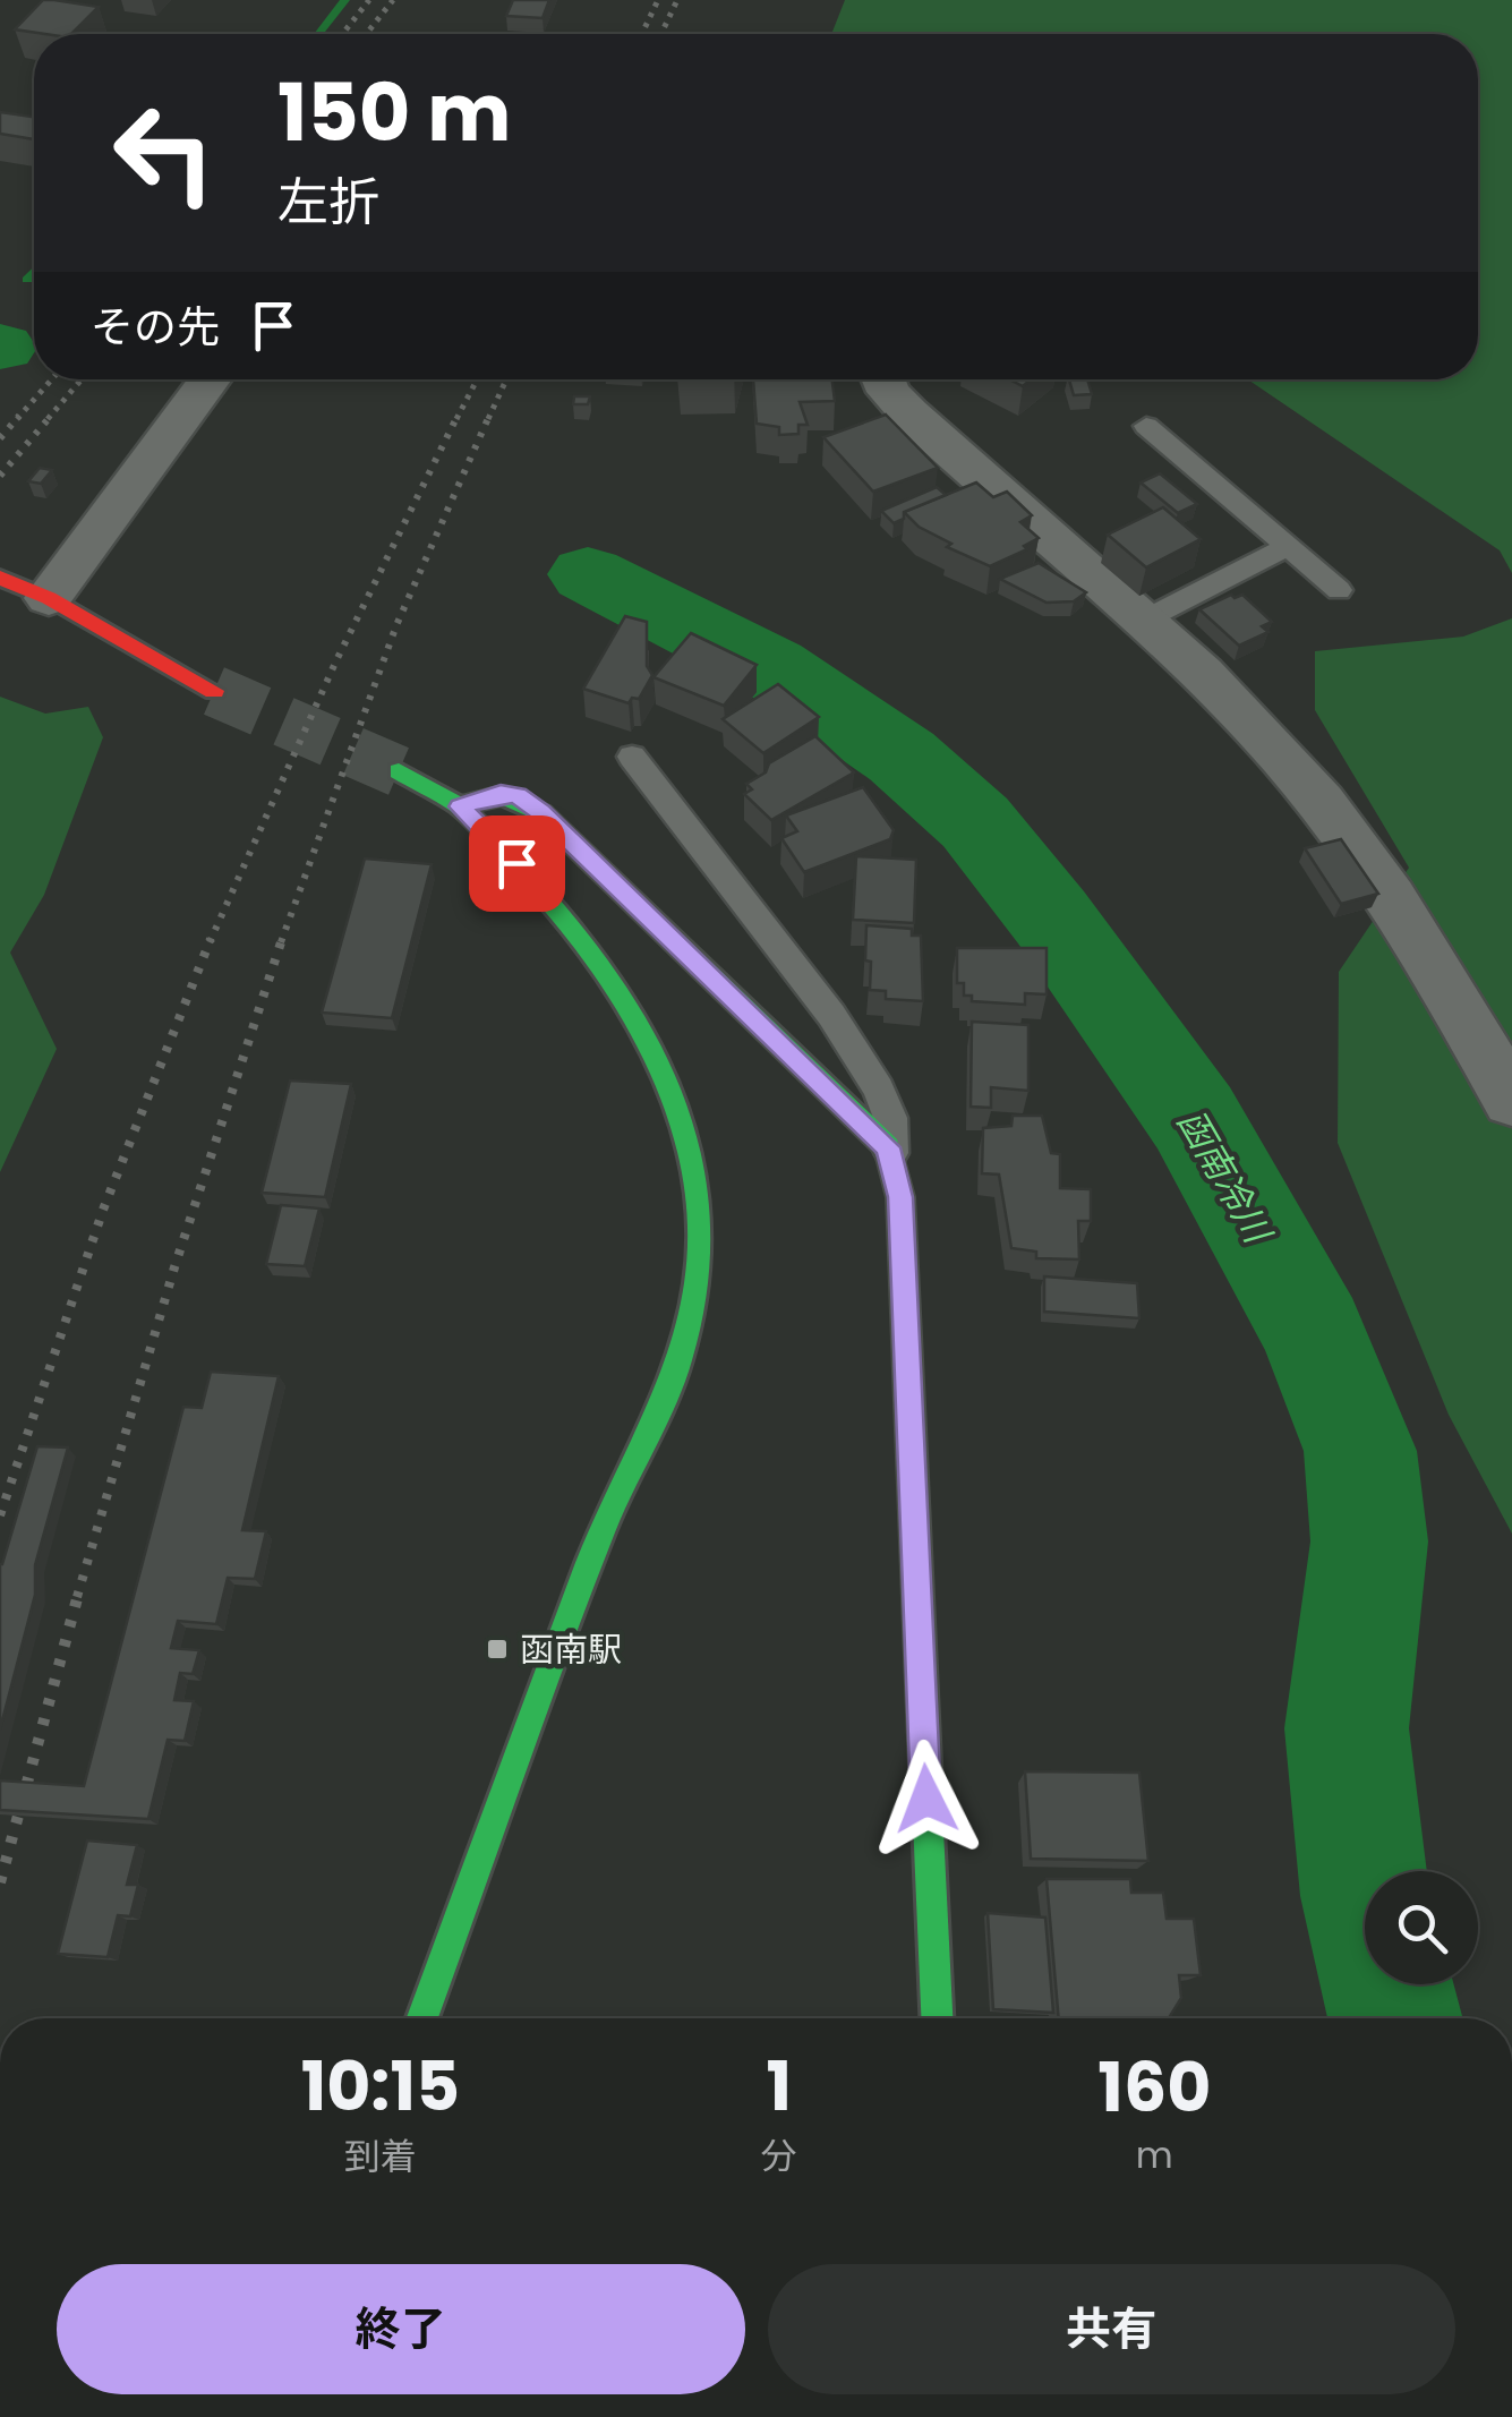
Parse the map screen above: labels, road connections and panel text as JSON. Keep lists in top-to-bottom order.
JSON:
{
  "water": ["函南冷川"],
  "places": {
    "transit": ["函南駅"]
  },
  "page": {
    "turn": ["150 m", "左折"],
    "then": "その先",
    "eta": [
      "10:15",
      "到着",
      "1",
      "分",
      "160",
      "m"
    ],
    "buttons": ["終了", "共有"]
  }
}
